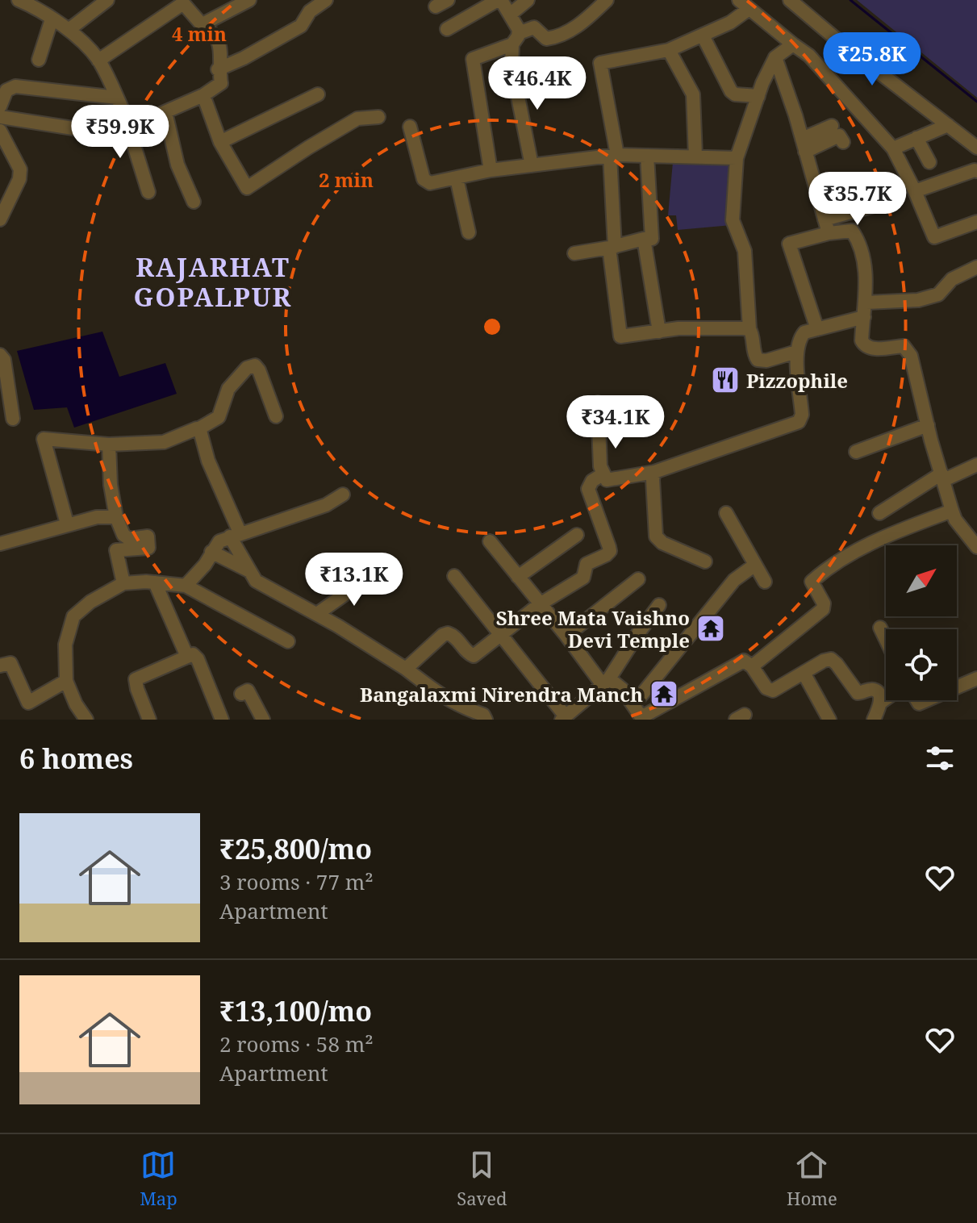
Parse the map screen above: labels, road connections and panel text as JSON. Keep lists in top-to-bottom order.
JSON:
{
  "districts": ["RAJARHAT GOPALPUR"],
  "places": {
    "restaurant": ["Pizzophile"],
    "temple": ["Shree Mata Vaishno Devi Temple", "Bangalaxmi Nirendra Manch"]
  },
  "north": "top right",
  "page": {
    "price": [
      "₹25.8K",
      "₹46.4K",
      "₹59.9K",
      "₹35.7K",
      "₹34.1K",
      "₹13.1K"
    ],
    "heading": "6 homes",
    "list": [
      {
        "name": "₹25,800/mo",
        "note": "3 rooms · 77 m² · Apartment"
      },
      {
        "name": "₹13,100/mo",
        "note": "2 rooms · 58 m² · Apartment"
      }
    ],
    "tabs": ["Map", "Saved", "Home"]
  },
  "rings": ["4 min", "2 min"]
}
